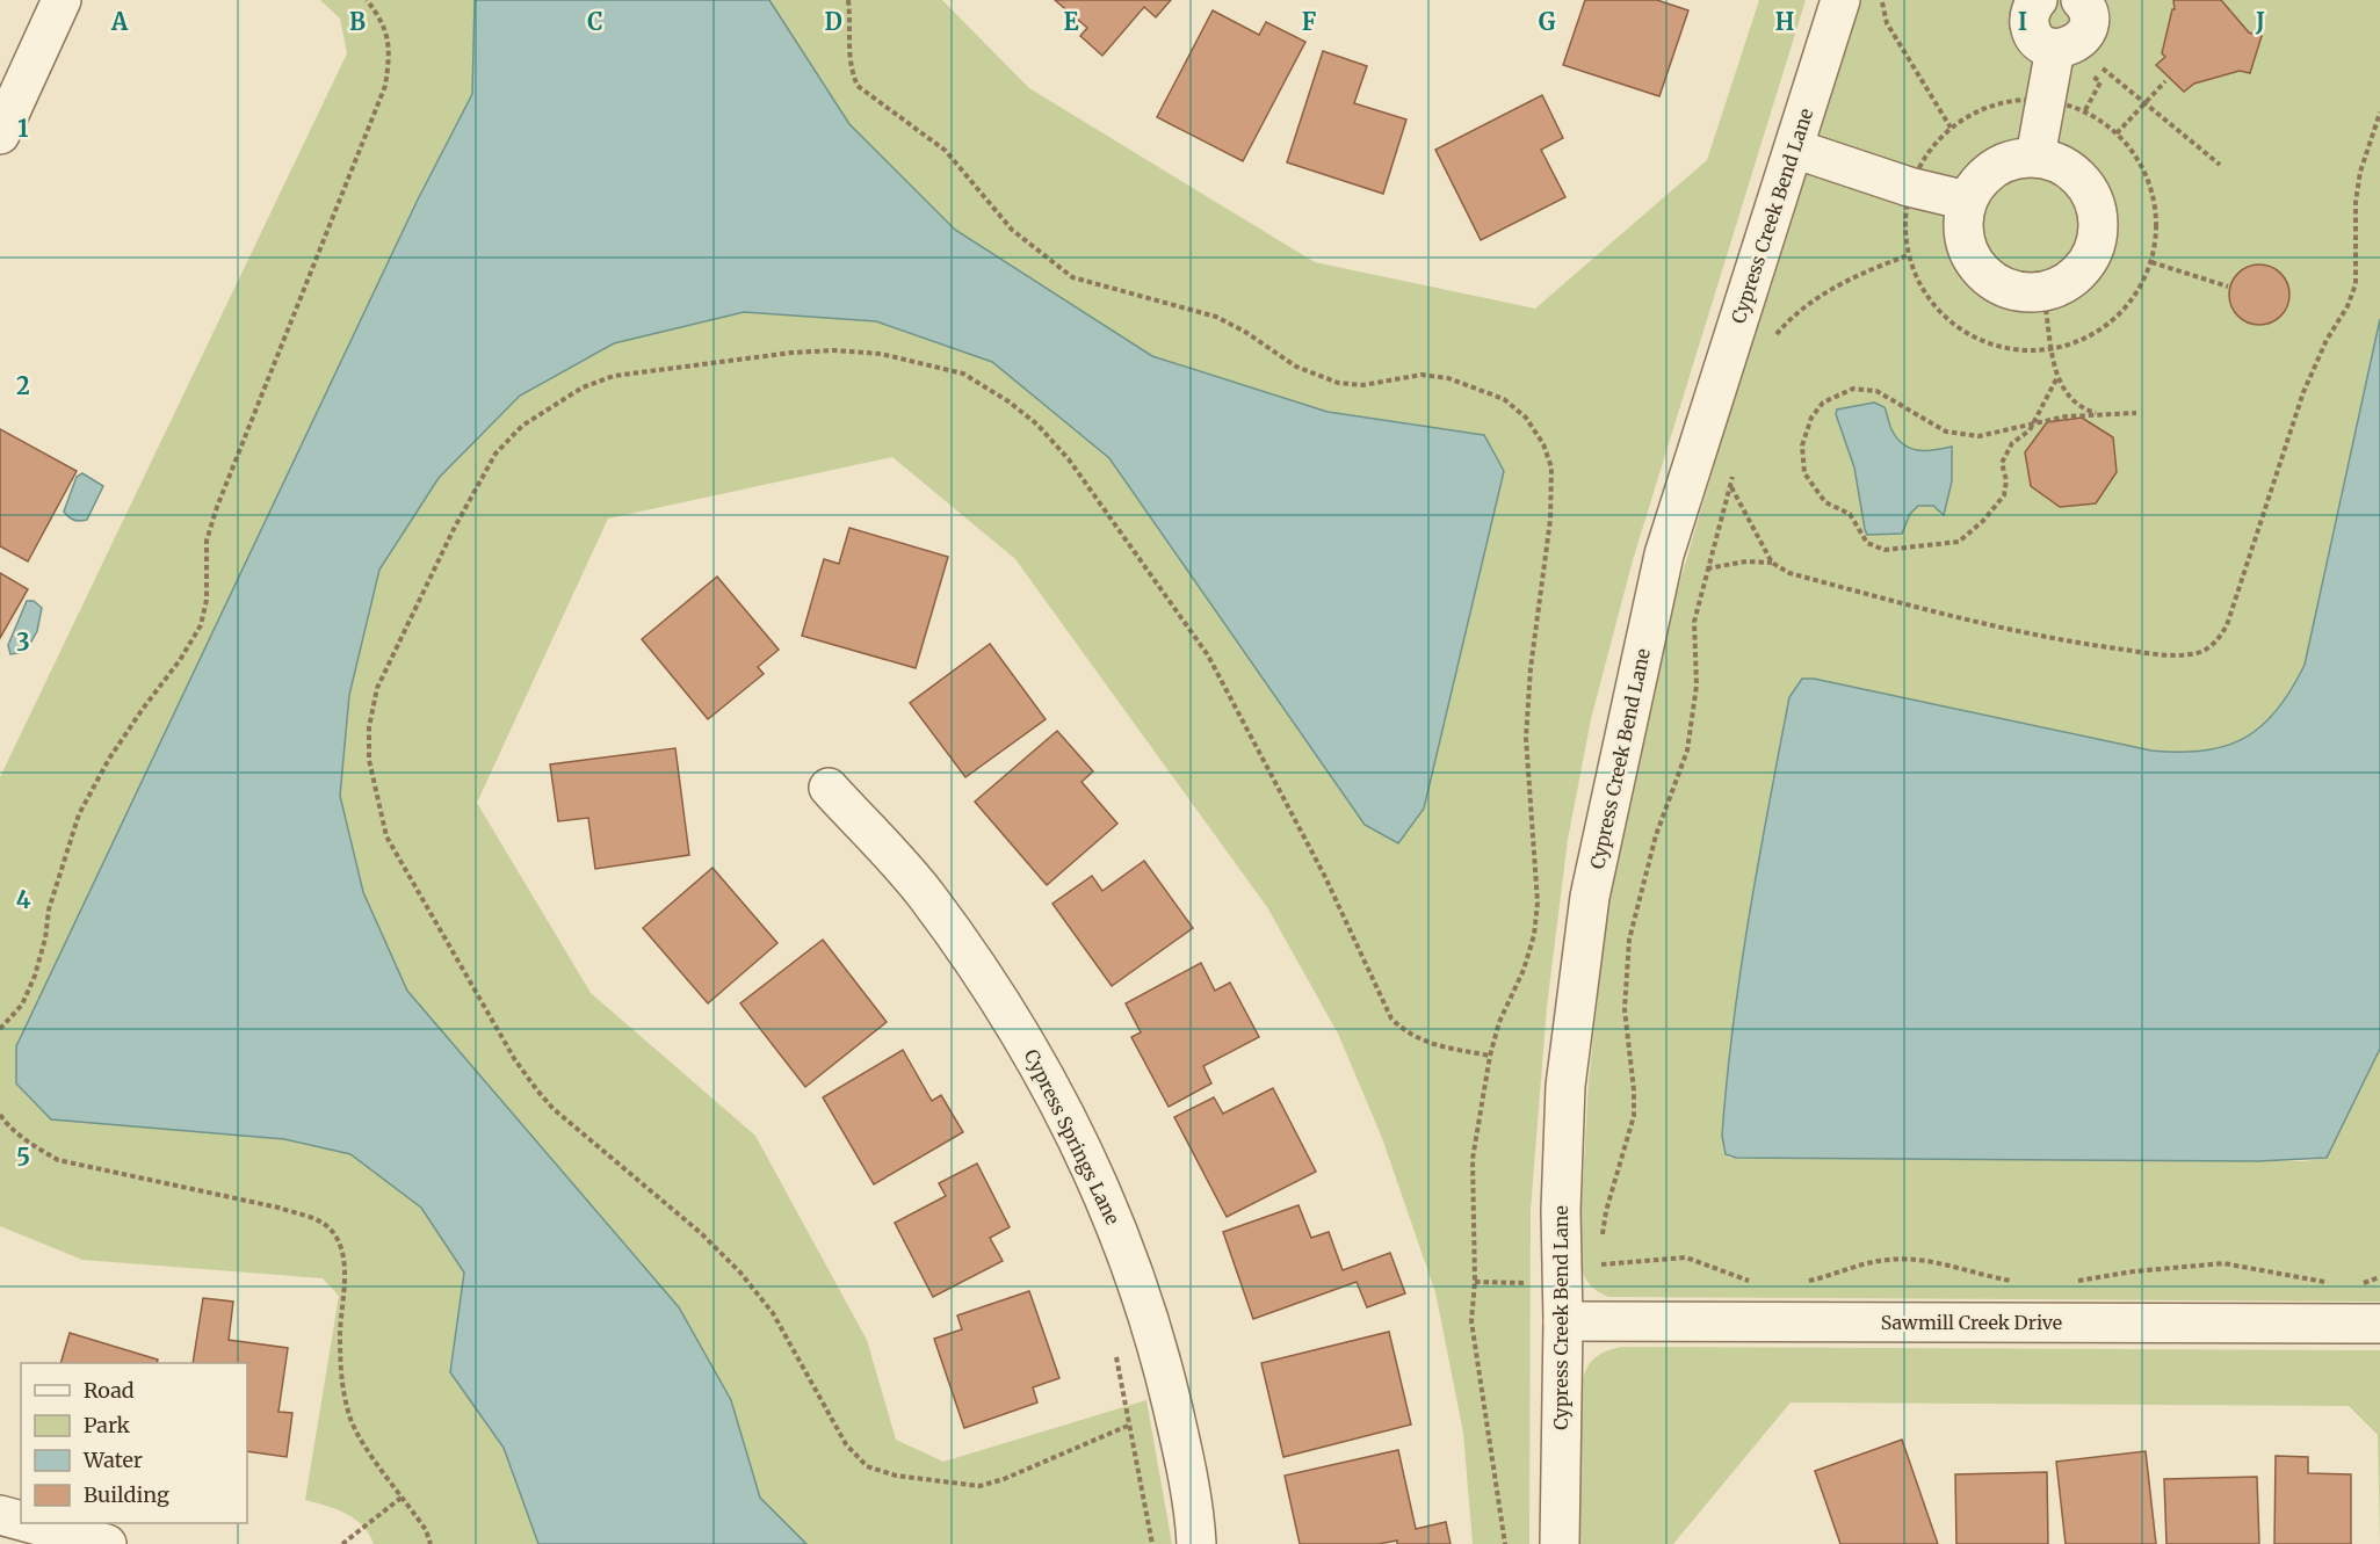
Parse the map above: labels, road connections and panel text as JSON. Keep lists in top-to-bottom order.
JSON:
{
  "streets": {
    "street": ["Cypress Creek Bend Lane", "Cypress Springs Lane", "Sawmill Creek Drive"]
  },
  "crossings": [
    ["Cypress Creek Bend Lane", "Sawmill Creek Drive"]
  ],
  "legend": [
    "Road",
    "Park",
    "Water",
    "Building"
  ],
  "grid": {
    "columns": [
      "A",
      "B",
      "C",
      "D",
      "E",
      "F",
      "G",
      "H",
      "I",
      "J"
    ],
    "rows": [
      "1",
      "2",
      "3",
      "4",
      "5"
    ]
  }
}
